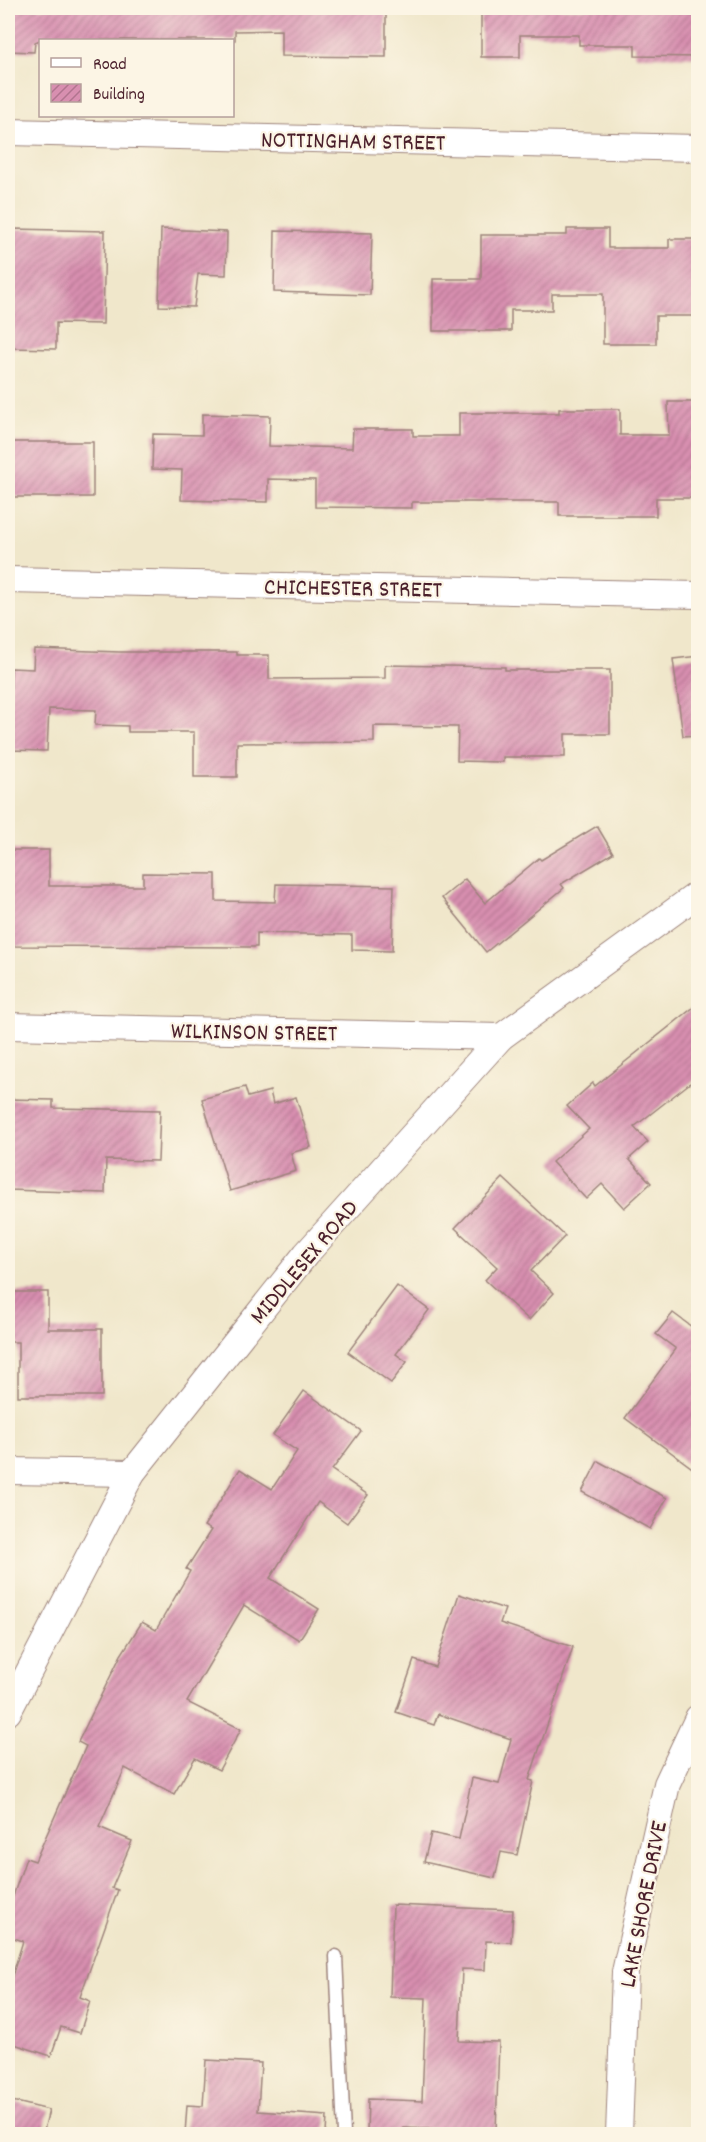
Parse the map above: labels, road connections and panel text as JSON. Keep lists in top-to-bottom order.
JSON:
{
  "streets": {
    "street": [
      "NOTTINGHAM STREET",
      "CHICHESTER STREET",
      "WILKINSON STREET",
      "MIDDLESEX ROAD",
      "LAKE SHORE DRIVE"
    ]
  },
  "crossings": [
    ["WILKINSON STREET", "MIDDLESEX ROAD"]
  ],
  "legend": ["Road", "Building"]
}
